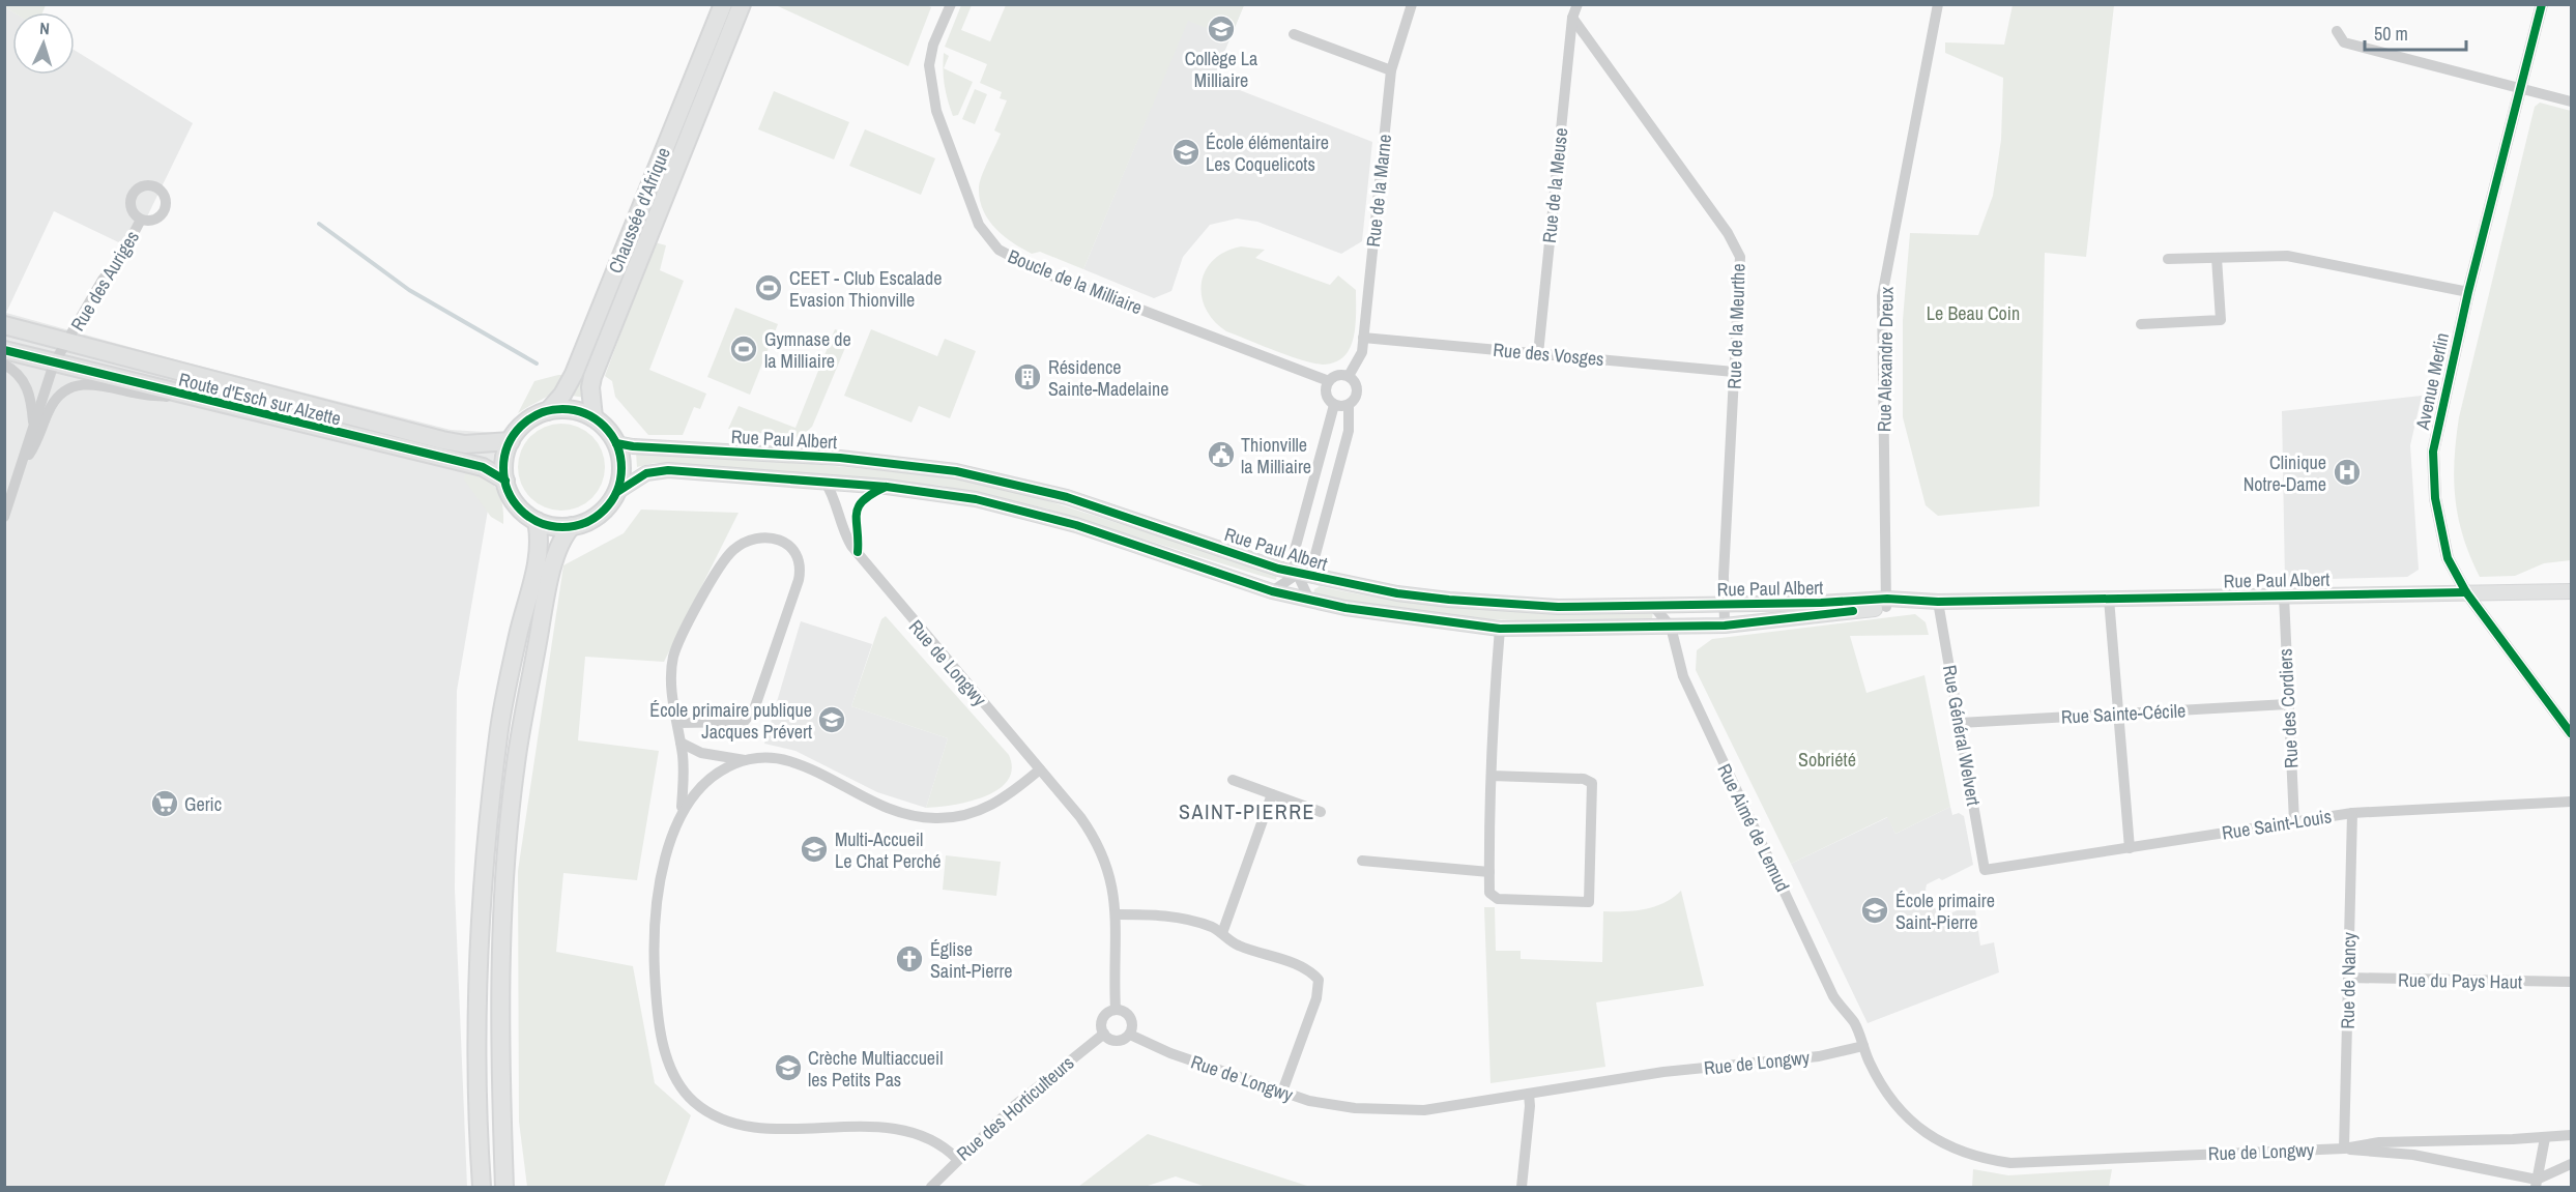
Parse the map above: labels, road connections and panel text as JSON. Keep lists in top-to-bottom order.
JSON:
{
  "streets": {
    "main road": ["Chaussée d'Afrique", "Route d'Esch sur Alzette", "Rue Paul Albert"],
    "street": [
      "Rue de la Meuse",
      "Rue de la Marne",
      "Rue des Auriges",
      "Boucle de la Milliaire",
      "Rue de la Meurthe",
      "Rue des Vosges",
      "Rue Alexandre Dreux",
      "Avenue Merlin",
      "Rue de Longwy",
      "Rue des Cordiers",
      "Rue Sainte-Cécile",
      "Rue Général Welvert",
      "Rue Saint-Louis",
      "Rue Aimé de Lemud",
      "Rue de Nancy",
      "Rue du Pays Haut",
      "Rue des Horticulteurs"
    ]
  },
  "crossings": [
    ["Rue de la Meuse", "Rue de la Meurthe"],
    ["Rue de la Meuse", "Rue des Vosges"],
    ["Rue de la Marne", "Boucle de la Milliaire"],
    ["Rue de la Marne", "Rue des Vosges"],
    ["Chaussée d'Afrique", "Route d'Esch sur Alzette"],
    ["Chaussée d'Afrique", "Rue Paul Albert"],
    ["Rue des Auriges", "Route d'Esch sur Alzette"],
    ["Rue de la Meurthe", "Rue des Vosges"],
    ["Rue de la Meurthe", "Rue Paul Albert"],
    ["Rue Alexandre Dreux", "Rue Paul Albert"],
    ["Avenue Merlin", "Rue Paul Albert"],
    ["Route d'Esch sur Alzette", "Rue Paul Albert"],
    ["Rue Paul Albert", "Rue de Longwy"],
    ["Rue Paul Albert", "Rue des Cordiers"],
    ["Rue Paul Albert", "Rue Général Welvert"],
    ["Rue Paul Albert", "Rue Aimé de Lemud"],
    ["Rue de Longwy", "Rue Aimé de Lemud"],
    ["Rue de Longwy", "Rue de Nancy"],
    ["Rue de Longwy", "Rue des Horticulteurs"],
    ["Rue des Cordiers", "Rue Sainte-Cécile"],
    ["Rue des Cordiers", "Rue Saint-Louis"],
    ["Rue Sainte-Cécile", "Rue Général Welvert"],
    ["Rue Général Welvert", "Rue Saint-Louis"],
    ["Rue Saint-Louis", "Rue de Nancy"],
    ["Rue de Nancy", "Rue du Pays Haut"]
  ],
  "districts": ["SAINT-PIERRE"],
  "parks": ["Le Beau Coin", "Sobriété"],
  "places": {
    "school or university": [
      "Collège La Milliaire",
      "École élémentaire Les Coquelicots",
      "École primaire publique Jacques Prévert",
      "Multi-Accueil Le Chat Perché",
      "École primaire Saint-Pierre",
      "Crèche Multiaccueil les Petits Pas"
    ],
    "sports": ["CEET - Club Escalade Evasion Thionville", "Gymnase de la Milliaire"],
    "building": ["Résidence Sainte-Madelaine"],
    "public building": ["Thionville la Milliaire"],
    "hospital": ["Clinique Notre-Dame"],
    "supermarket": ["Geric"],
    "church": ["Église Saint-Pierre"]
  },
  "scale_bar": "50 m",
  "north": "top"
}
